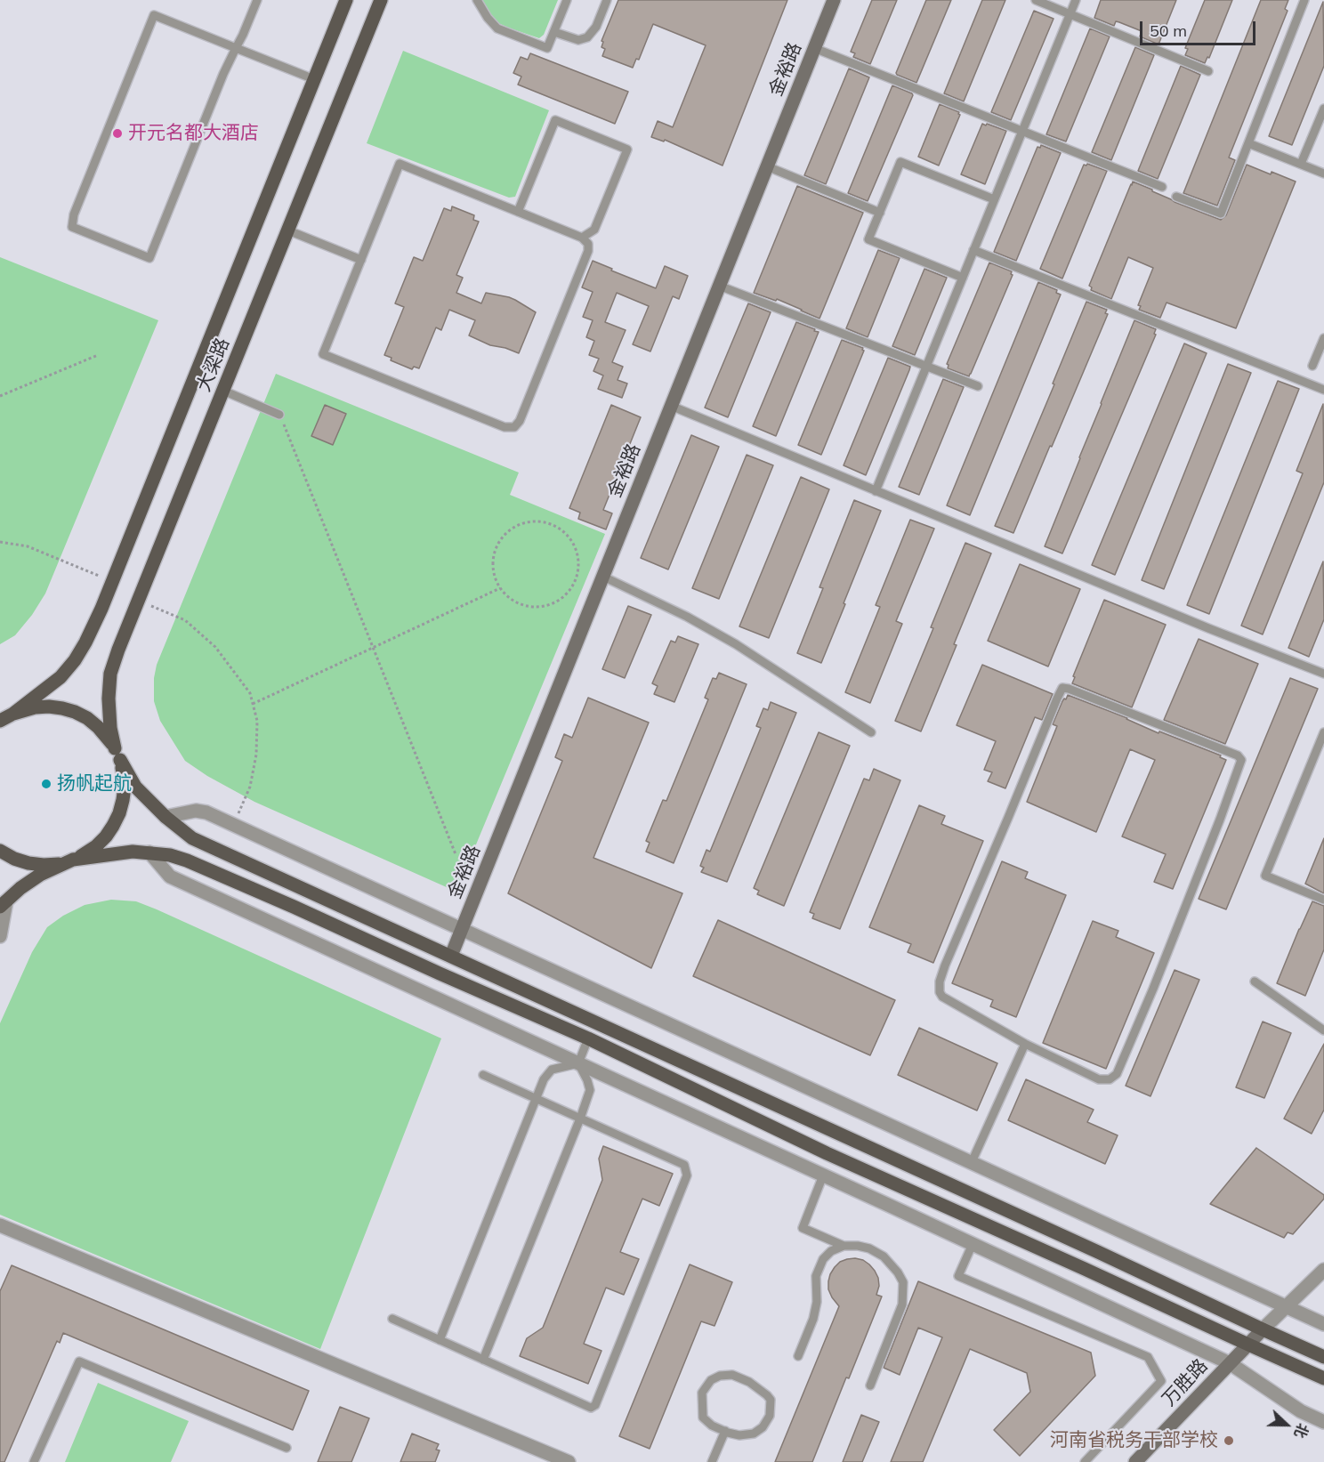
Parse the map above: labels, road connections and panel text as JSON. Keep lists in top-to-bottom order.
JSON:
{
  "streets": {
    "main road": ["大梁路"],
    "street": ["金裕路", "万胜路"]
  },
  "places": ["开元名都大酒店", "扬帆起航", "河南省税务干部学校"],
  "scale_bar": "50 m",
  "north": "right"
}
